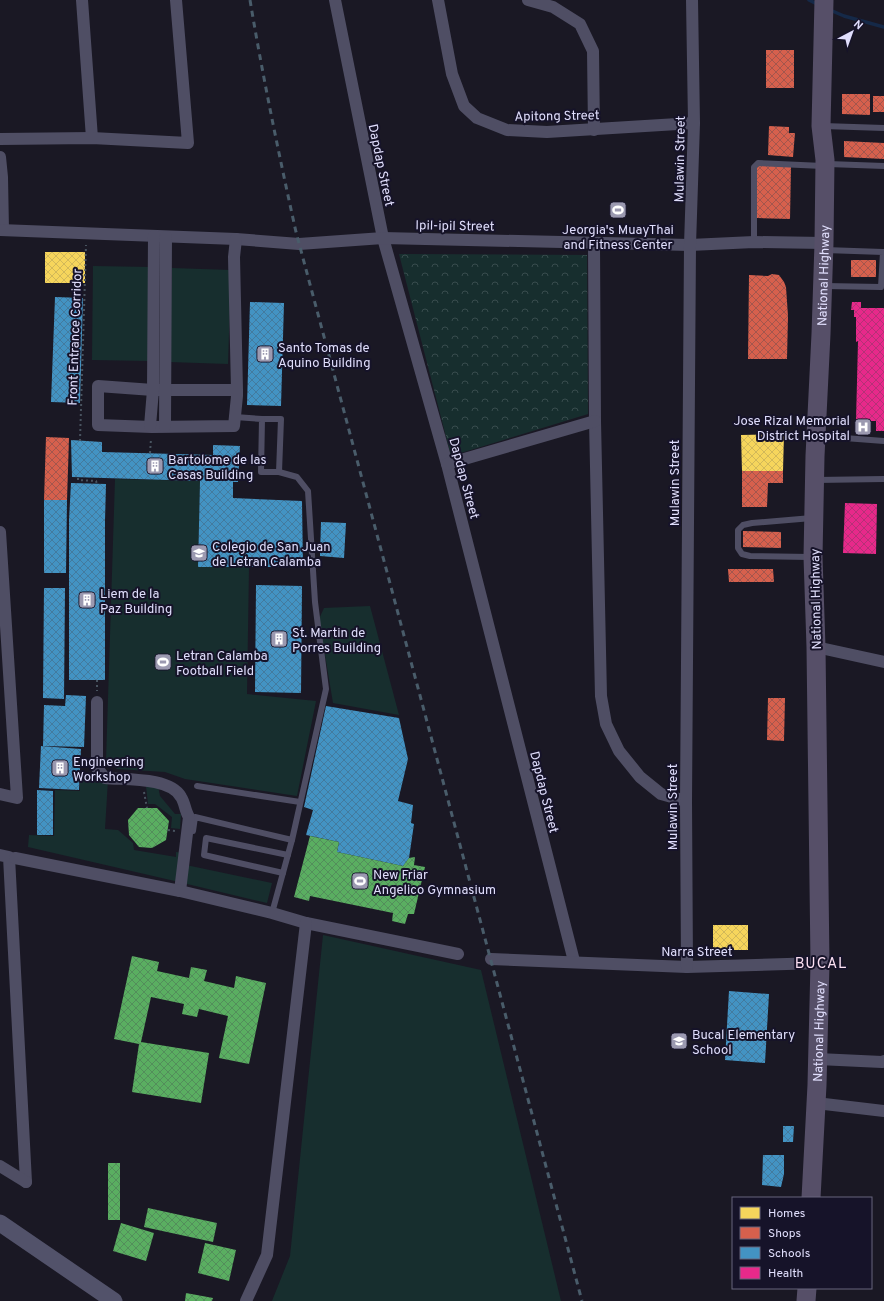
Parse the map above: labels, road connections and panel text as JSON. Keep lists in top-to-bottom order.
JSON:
{
  "streets": {
    "main road": ["National Highway"],
    "street": [
      "Apitong Street",
      "Mulawin Street",
      "Dapdap Street",
      "Ipil-ipil Street",
      "Narra Street"
    ],
    "path": ["Front Entrance Corridor"]
  },
  "crossings": [
    ["Apitong Street", "Mulawin Street"],
    ["Mulawin Street", "Ipil-ipil Street"],
    ["Mulawin Street", "Narra Street"],
    ["Dapdap Street", "Ipil-ipil Street"],
    ["Dapdap Street", "Narra Street"],
    ["Ipil-ipil Street", "National Highway"],
    ["Ipil-ipil Street", "Front Entrance Corridor"],
    ["National Highway", "Narra Street"]
  ],
  "districts": ["BUCAL"],
  "places": {
    "sports": ["Jeorgia's MuayThai and Fitness Center", "Letran Calamba Football Field", "New Friar Angelico Gymnasium"],
    "building": [
      "Santo Tomas de Aquino Building",
      "Bartolome de las Casas Building",
      "Liem de la Paz Building",
      "St. Martin de Porres Building",
      "Engineering Workshop"
    ],
    "hospital": ["Jose Rizal Memorial District Hospital"],
    "school or university": ["Colegio de San Juan de Letran Calamba", "Bucal Elementary School"]
  },
  "legend": [
    "Homes",
    "Shops",
    "Schools",
    "Health"
  ],
  "north": "top right"
}
